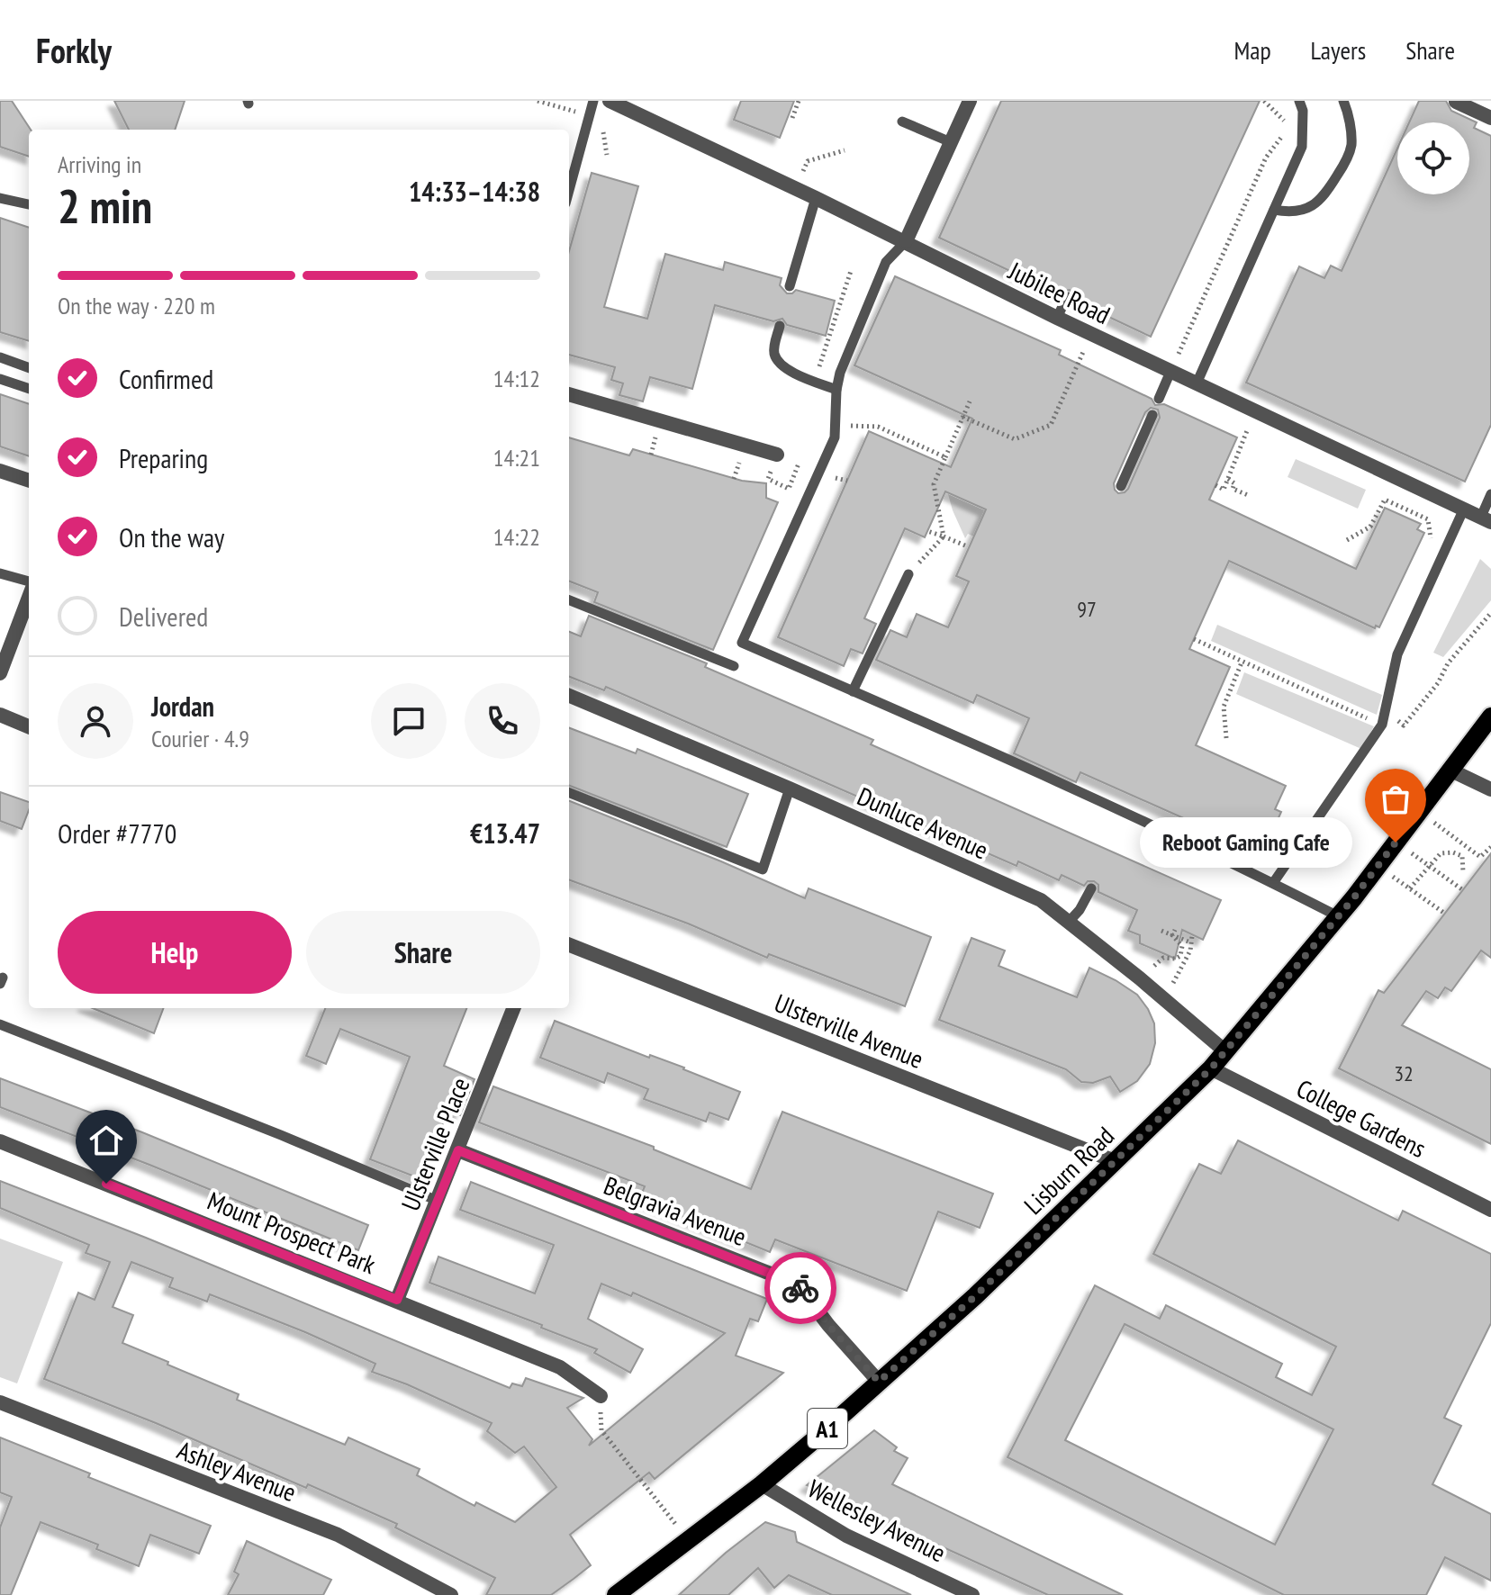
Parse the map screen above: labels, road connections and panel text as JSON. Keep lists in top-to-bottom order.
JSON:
{
  "streets": {
    "main road": ["Lisburn Road", "A1"],
    "street": [
      "Jubilee Road",
      "Dunluce Avenue",
      "Ulsterville Avenue",
      "College Gardens",
      "Ulsterville Place",
      "Belgravia Avenue",
      "Mount Prospect Park",
      "Ashley Avenue",
      "Wellesley Avenue"
    ]
  },
  "crossings": [
    ["Dunluce Avenue", "Lisburn Road"],
    ["Ulsterville Avenue", "Lisburn Road"],
    ["College Gardens", "Lisburn Road"],
    ["Ulsterville Place", "Belgravia Avenue"],
    ["Ulsterville Place", "Mount Prospect Park"],
    ["Lisburn Road", "Belgravia Avenue"],
    ["Lisburn Road", "Wellesley Avenue"]
  ],
  "places": ["Reboot Gaming Cafe"],
  "house_numbers": ["97", "32"],
  "page": {
    "header": "Forkly",
    "nav": ["Map", "Layers", "Share"],
    "heading": ["2 min", "Arriving in", "14:33–14:38"],
    "panel": [
      "Jordan",
      "Courier · 4.9",
      "Order #7770",
      "€13.47"
    ],
    "bar": "On the way · 220 m",
    "list": [
      ["Confirmed", "14:12"],
      ["Preparing", "14:21"],
      ["On the way", "14:22"],
      "Delivered"
    ],
    "bubble": "Reboot Gaming Cafe",
    "buttons": ["Help", "Share"]
  }
}
